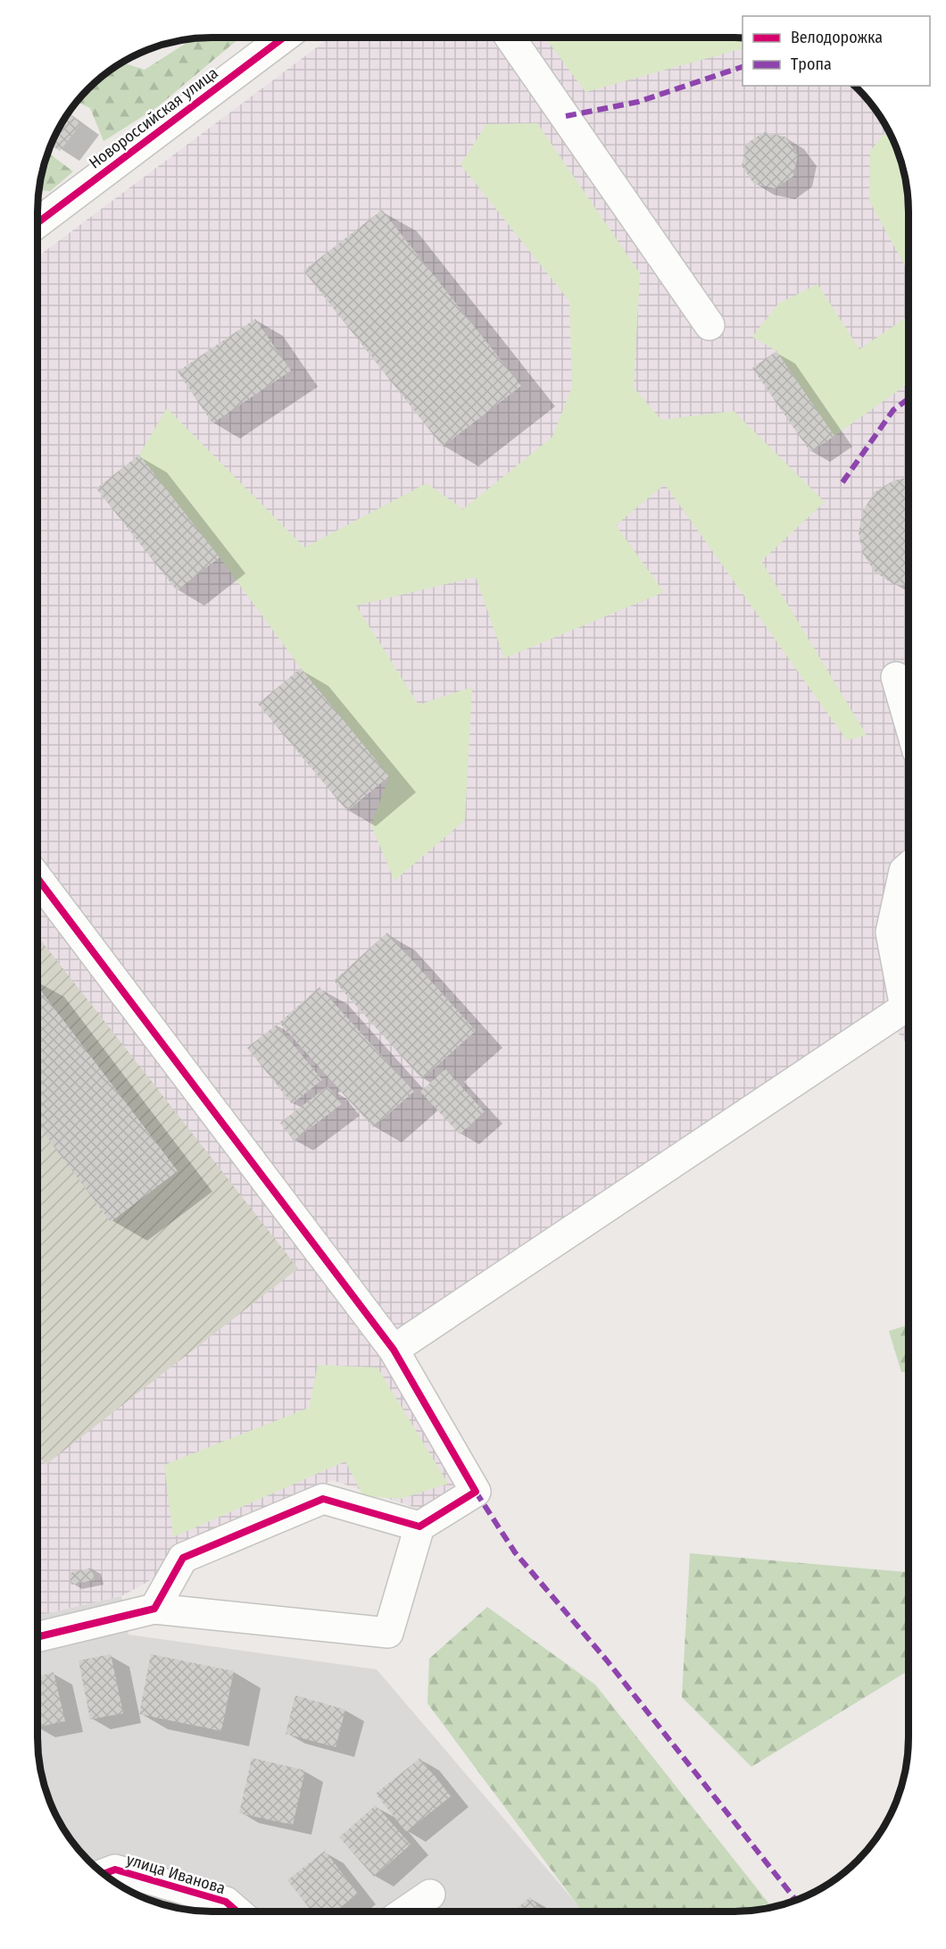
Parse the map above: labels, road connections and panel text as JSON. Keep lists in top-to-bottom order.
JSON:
{
  "streets": {
    "street": ["Новороссийская улица", "улица Иванова"]
  },
  "legend": ["Велодорожка", "Тропа"]
}
